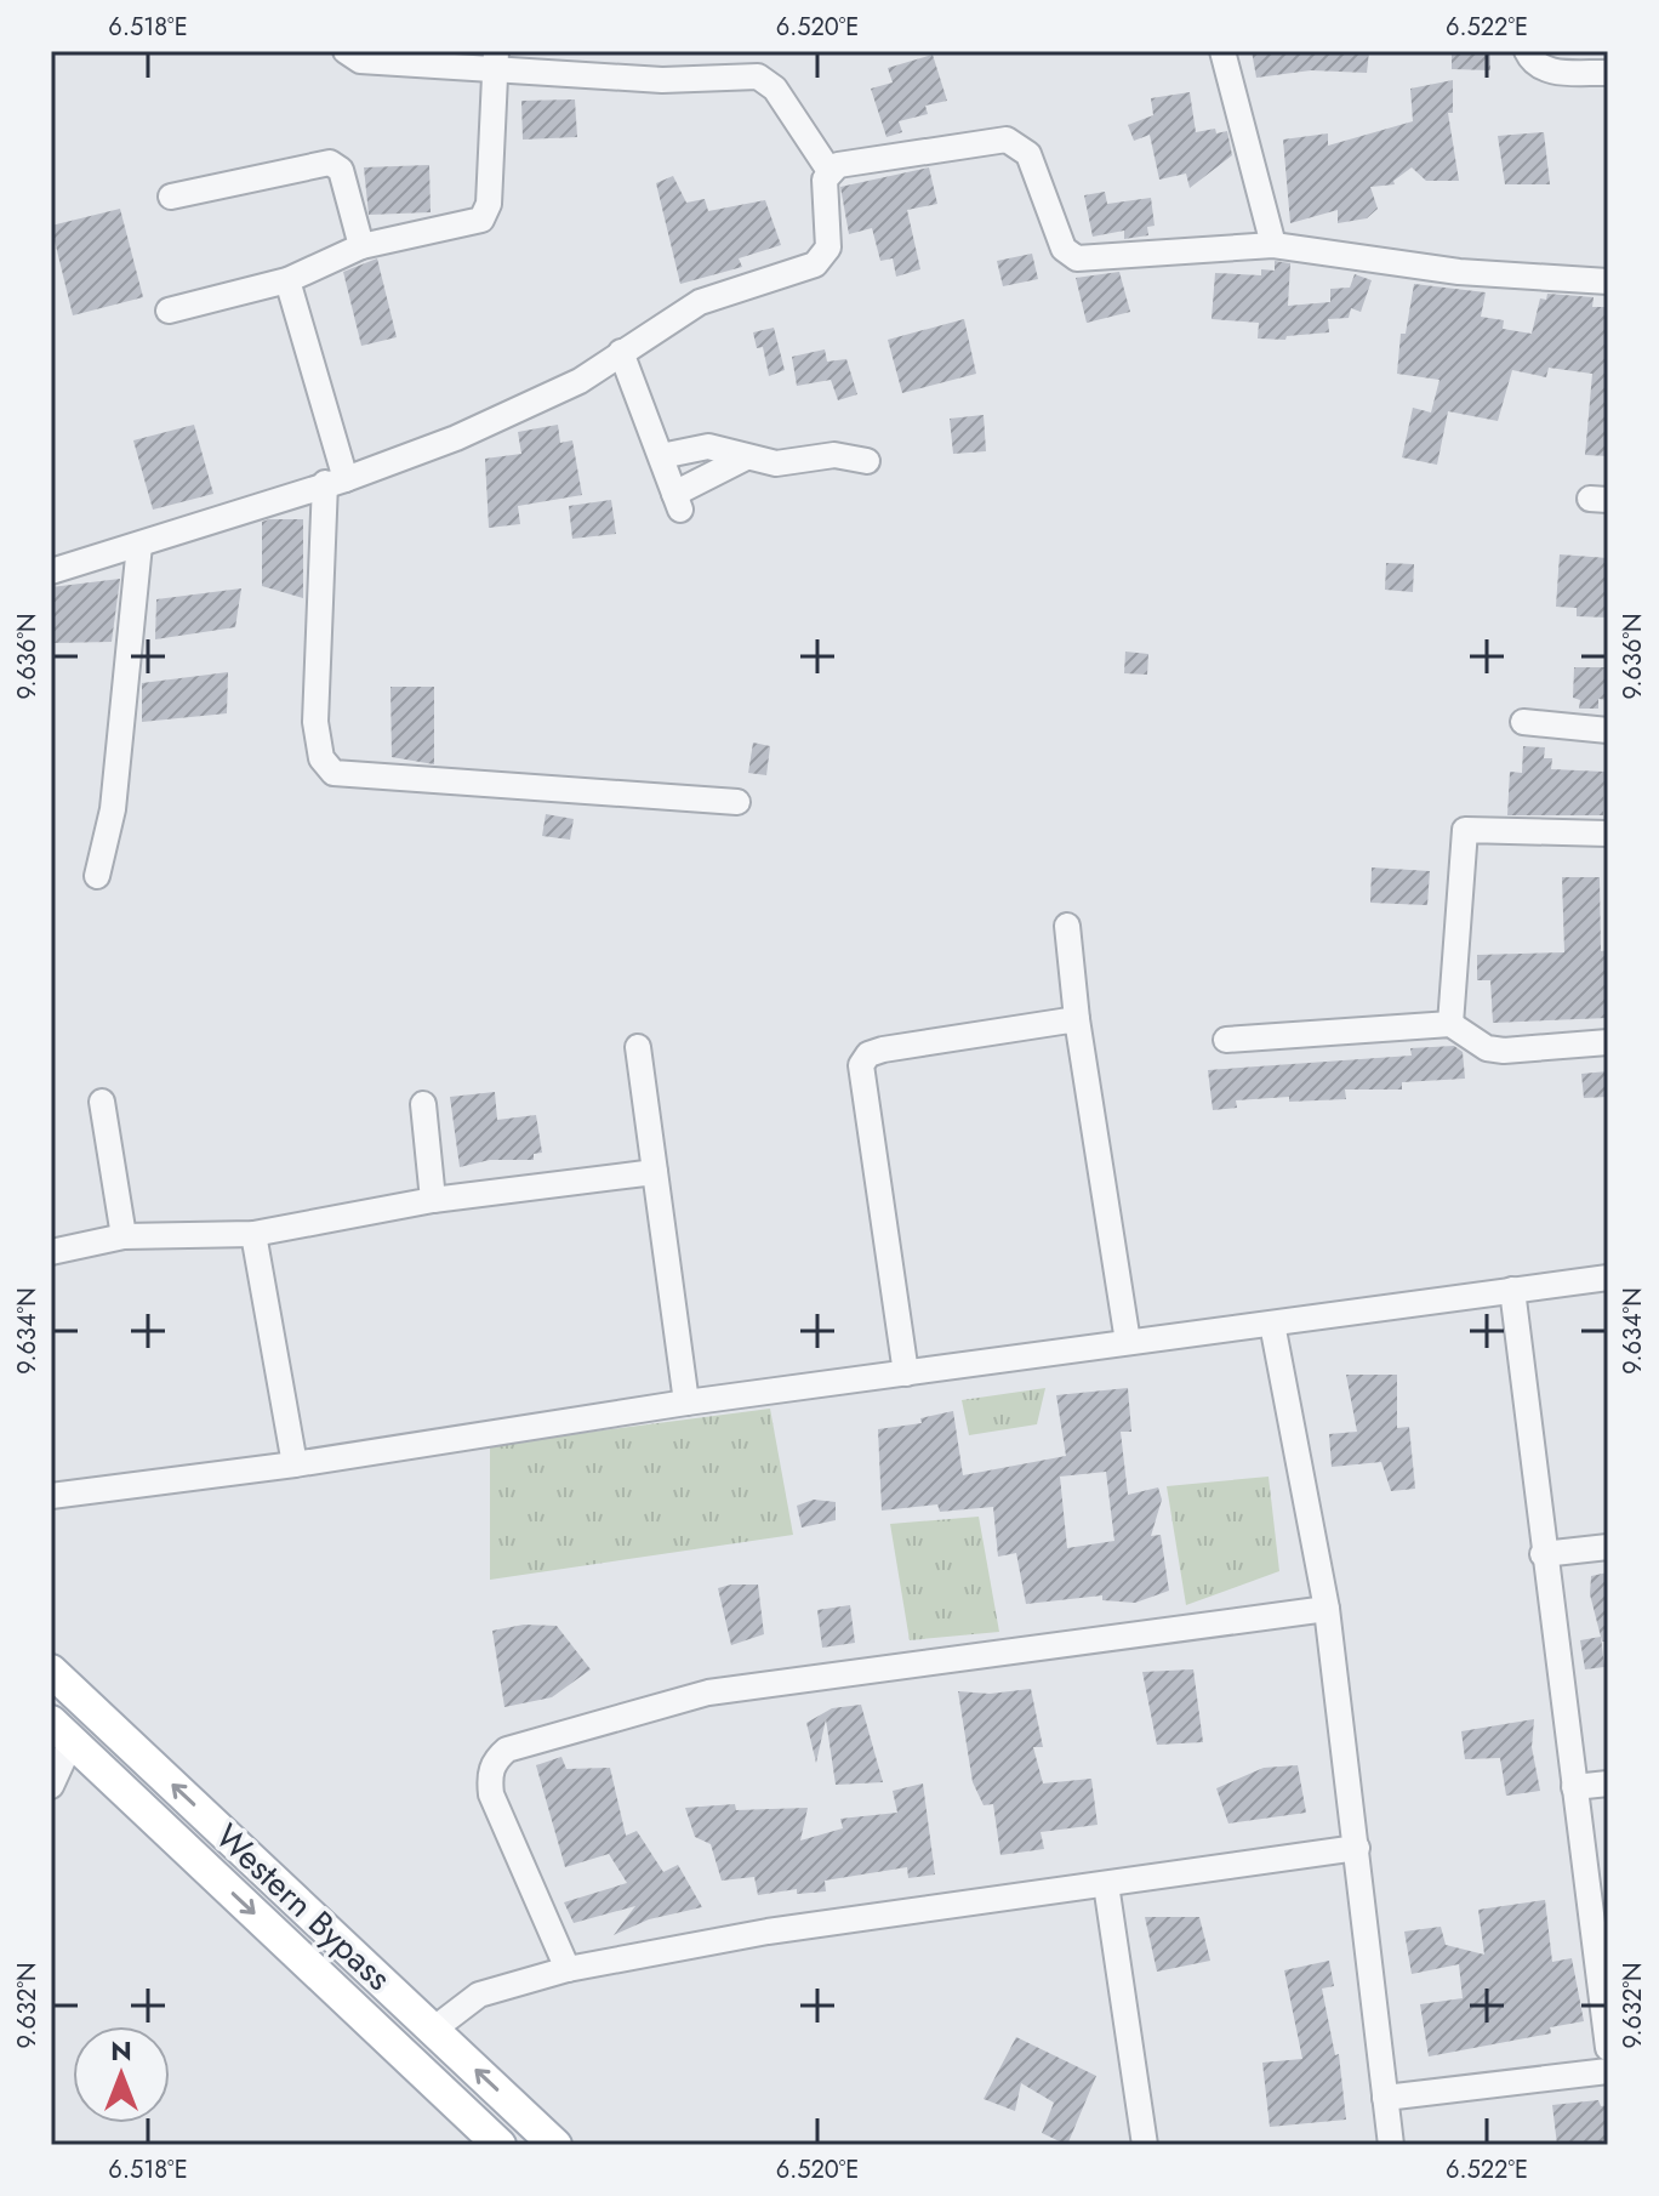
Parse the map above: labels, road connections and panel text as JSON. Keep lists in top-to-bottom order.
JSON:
{
  "streets": {
    "main road": ["Western Bypass"]
  },
  "north": "top",
  "coordinates": [
    "6.518°E",
    "6.520°E",
    "6.522°E",
    "9.636°N",
    "9.634°N",
    "9.632°N"
  ]
}
